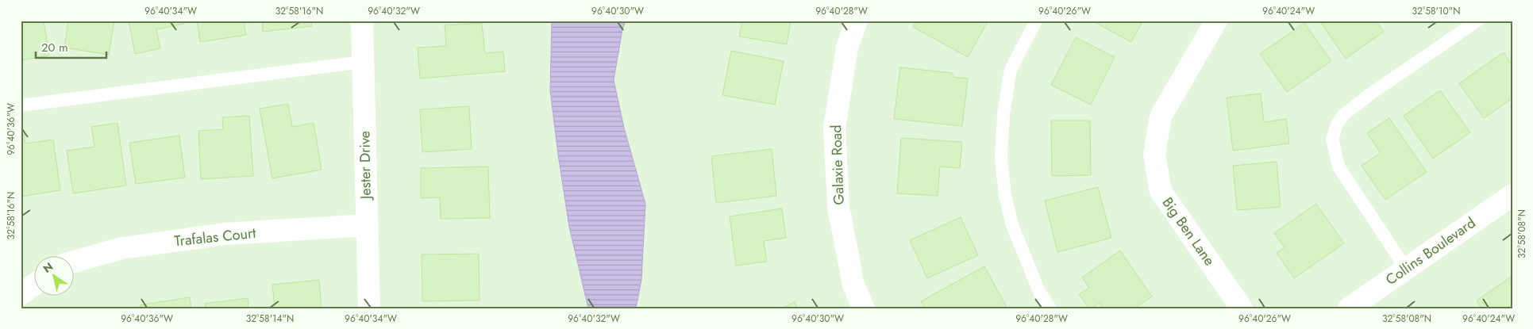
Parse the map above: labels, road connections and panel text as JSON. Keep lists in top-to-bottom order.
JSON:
{
  "streets": {
    "street": [
      "Jester Drive",
      "Galaxie Road",
      "Big Ben Lane",
      "Trafalas Court",
      "Collins Boulevard"
    ]
  },
  "crossings": [
    ["Jester Drive", "Trafalas Court"]
  ],
  "scale_bar": "20 m",
  "north": "top left",
  "coordinates": [
    "96°40'34\"W",
    "32°58'16\"N",
    "96°40'32\"W",
    "96°40'30\"W",
    "96°40'28\"W",
    "96°40'26\"W",
    "96°40'24\"W",
    "32°58'10\"N",
    "96°40'36\"W",
    "32°58'08\"N",
    "32°58'14\"N"
  ]
}
